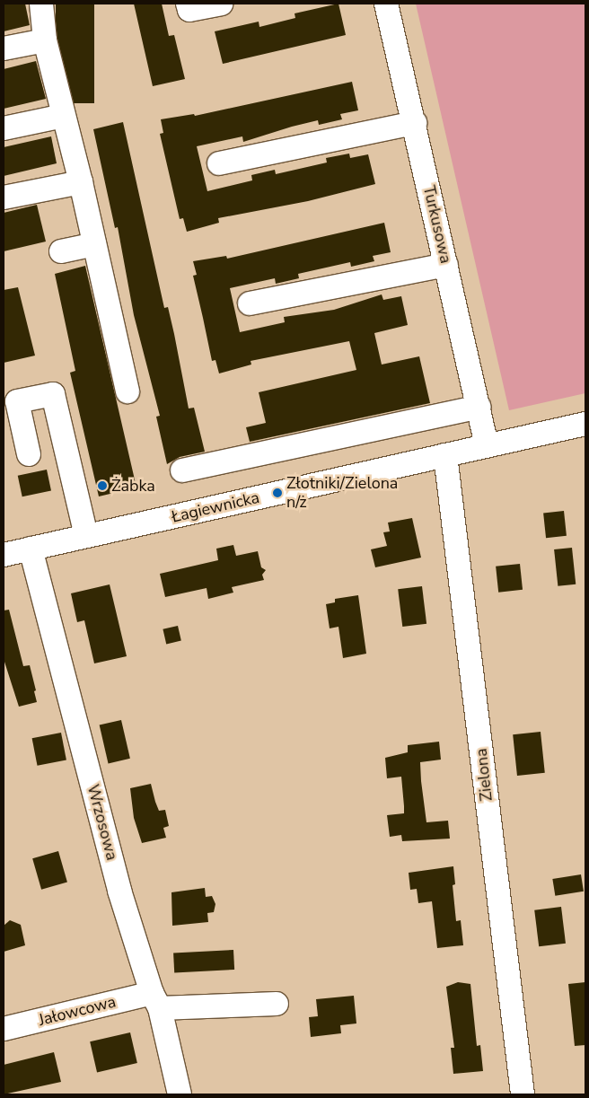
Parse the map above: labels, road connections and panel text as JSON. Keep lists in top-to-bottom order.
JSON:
{
  "streets": {
    "street": [
      "Turkusowa",
      "Łagiewnicka",
      "Zielona",
      "Wrzosowa",
      "Jałowcowa"
    ]
  },
  "crossings": [
    ["Turkusowa", "Łagiewnicka"],
    ["Łagiewnicka", "Zielona"],
    ["Łagiewnicka", "Wrzosowa"],
    ["Wrzosowa", "Jałowcowa"]
  ],
  "places": ["Żabka", "Złotniki/Zielona n/ż"]
}
